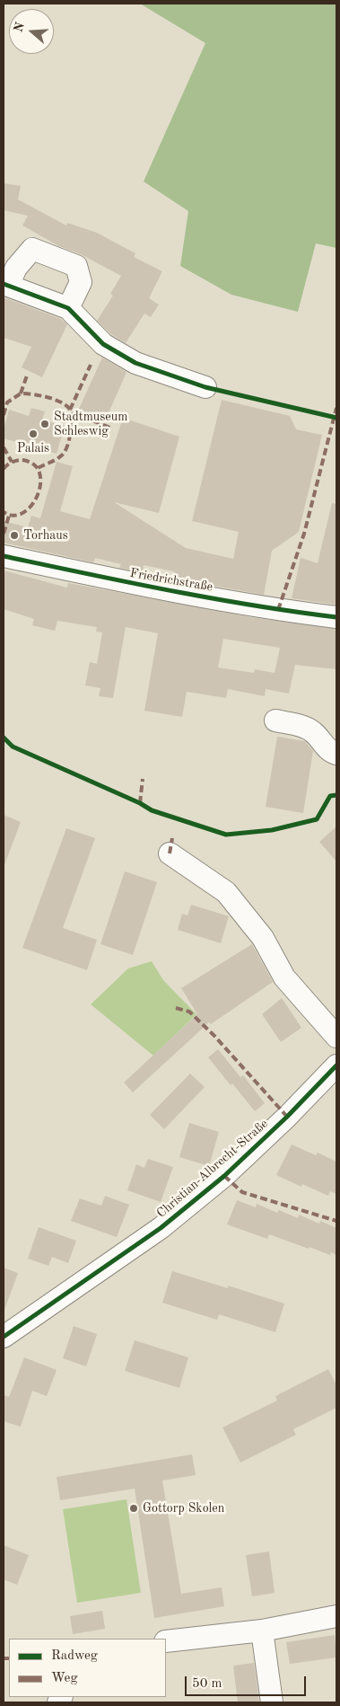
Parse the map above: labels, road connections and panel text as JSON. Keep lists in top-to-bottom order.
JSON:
{
  "streets": {
    "street": ["Friedrichstraße", "Christian-Albrecht-Straße"]
  },
  "places": [
    "Stadtmuseum Schleswig",
    "Palais",
    "Torhaus",
    "Gottorp Skolen"
  ],
  "legend": ["Radweg", "Weg"],
  "scale_bar": "50 m",
  "north": "left"
}
